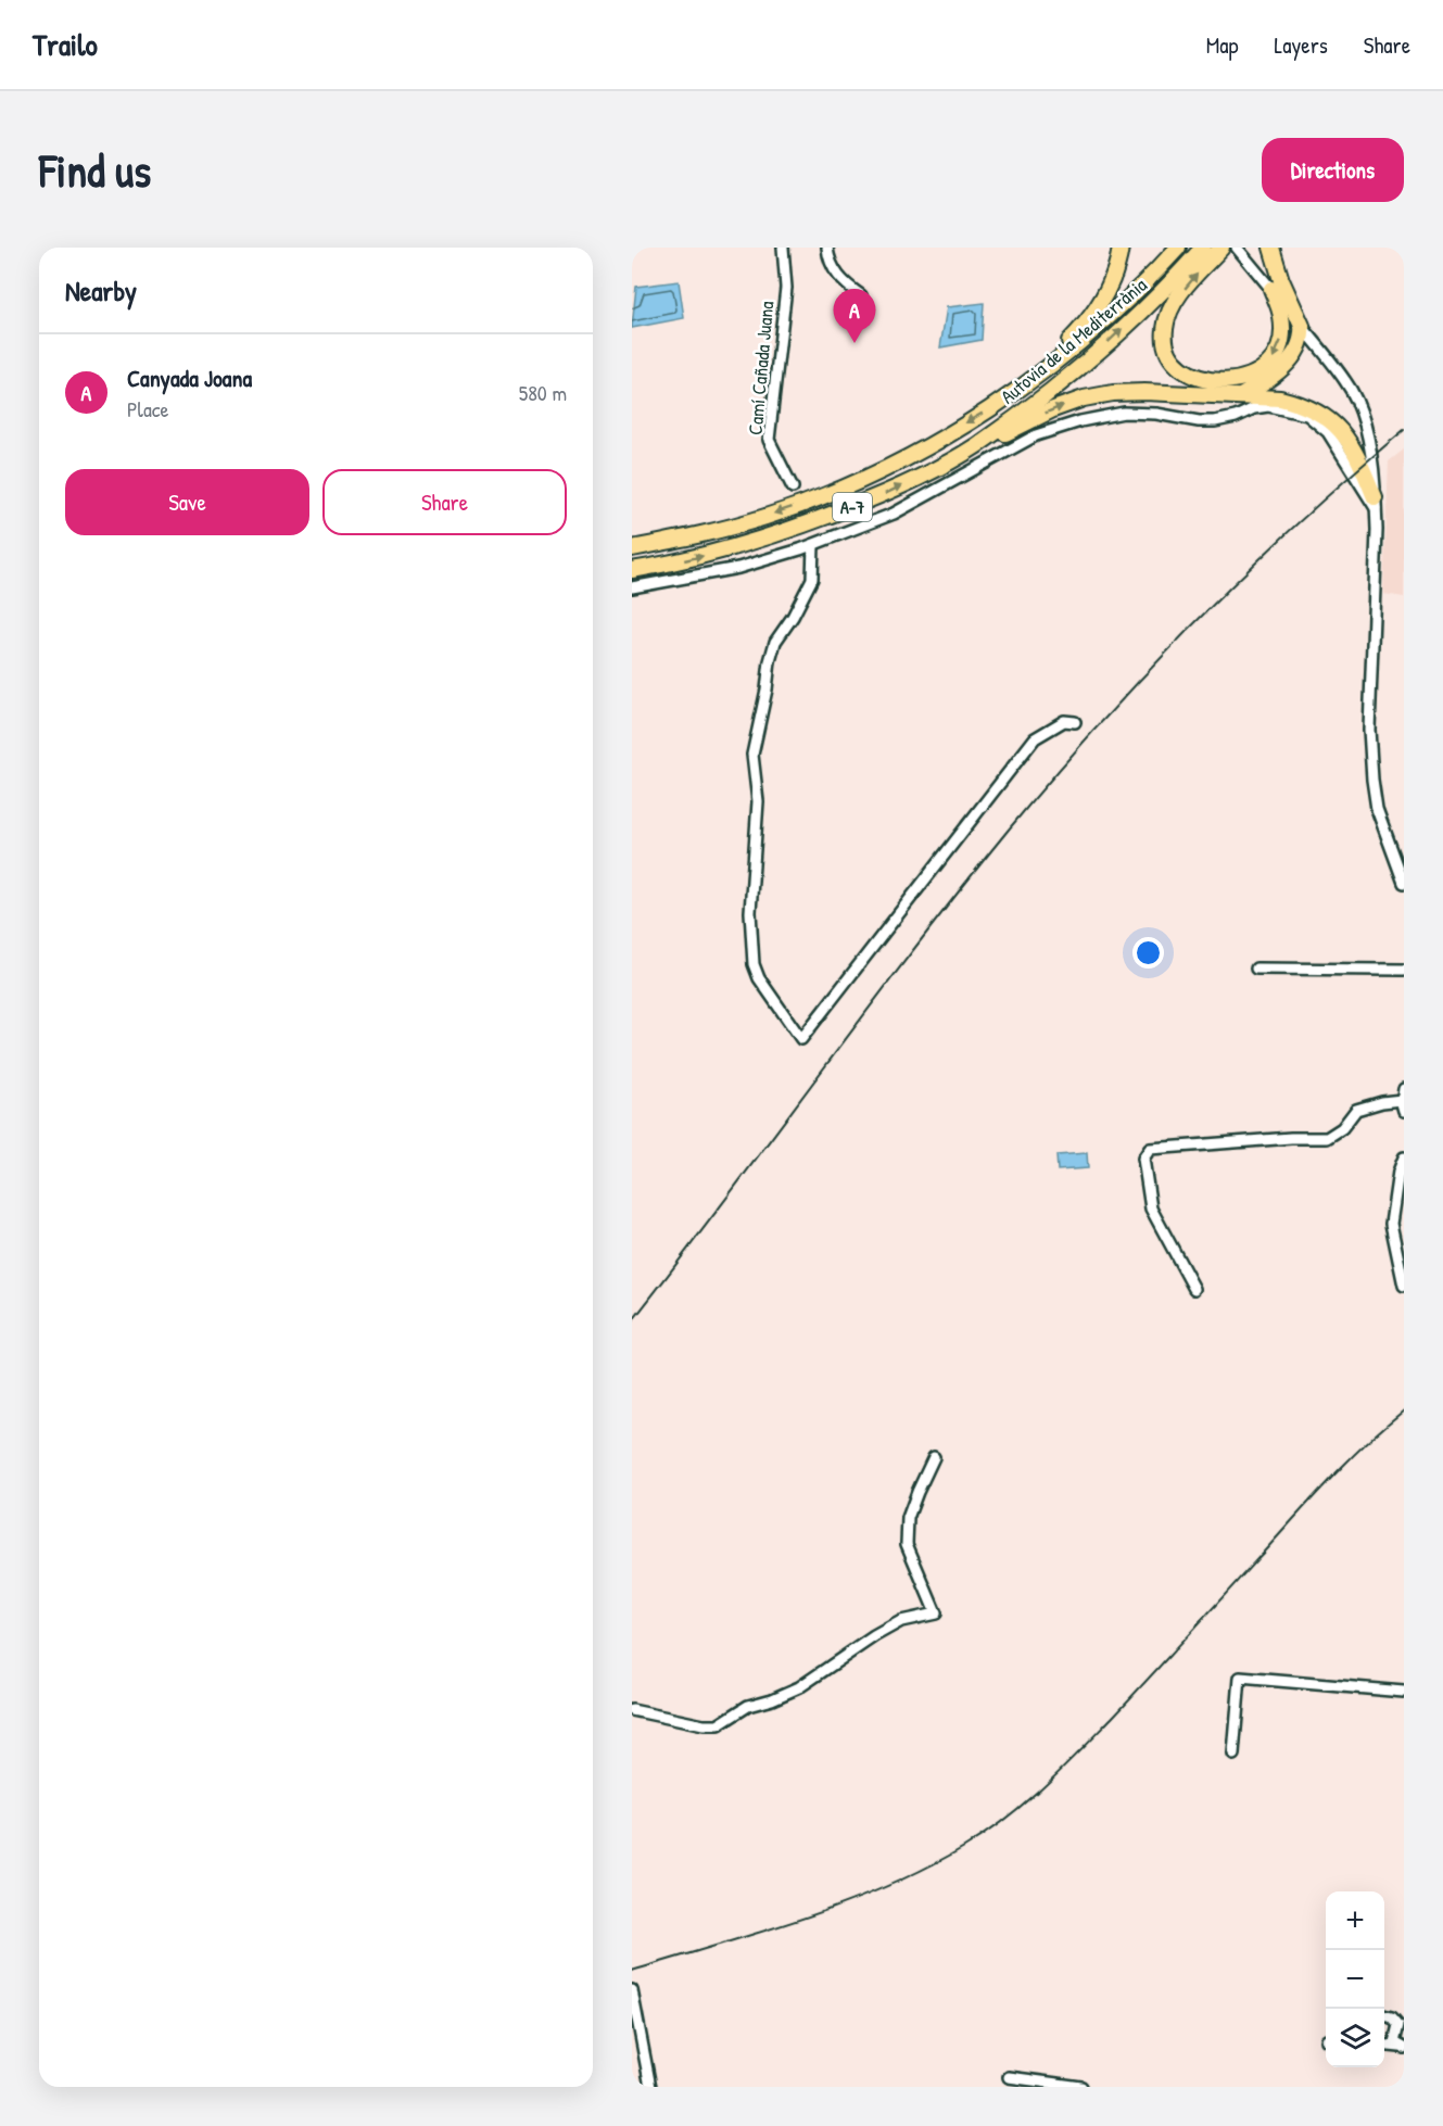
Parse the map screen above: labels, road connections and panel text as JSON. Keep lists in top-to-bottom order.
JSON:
{
  "streets": {
    "highway": ["Autovia de la Mediterrània", "A-7"],
    "street": ["Camí Cañada Juana"]
  },
  "page": {
    "header": "Trailo",
    "nav": ["Map", "Layers", "Share"],
    "buttons": [
      "Directions",
      ["Save", "Share"]
    ],
    "title": "Find us",
    "heading": "Nearby",
    "pins": "A",
    "list": [
      {
        "mark": "A",
        "name": "Canyada Joana",
        "note": "Place",
        "value": "580 m"
      }
    ],
    "map_buttons": ["+", "−"]
  }
}
